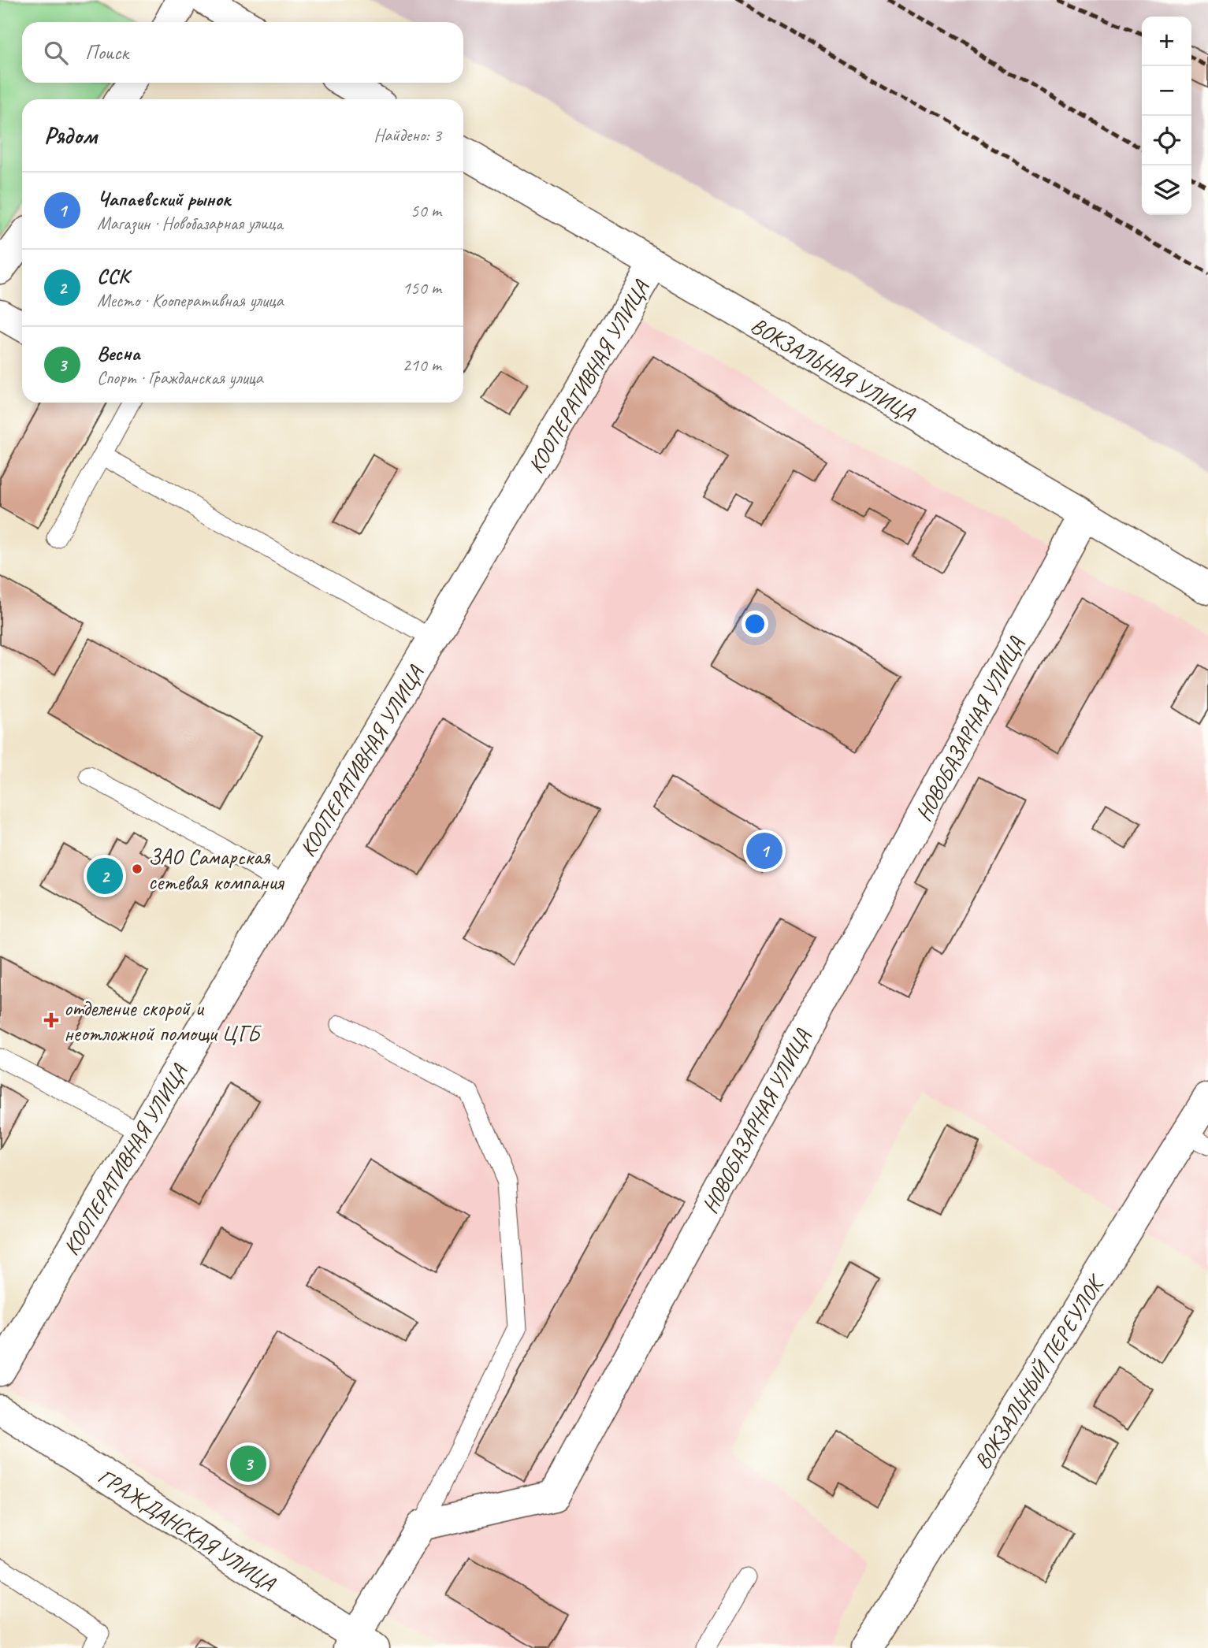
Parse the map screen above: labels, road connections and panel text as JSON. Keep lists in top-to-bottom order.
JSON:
{
  "streets": {
    "street": [
      "ВОКЗАЛЬНАЯ УЛИЦА",
      "КООПЕРАТИВНАЯ УЛИЦА",
      "НОВОБАЗАРНАЯ УЛИЦА",
      "ВОКЗАЛЬНЫЙ ПЕРЕУЛОК",
      "ГРАЖДАНСКАЯ УЛИЦА"
    ]
  },
  "crossings": [
    ["ВОКЗАЛЬНАЯ УЛИЦА", "КООПЕРАТИВНАЯ УЛИЦА"],
    ["ВОКЗАЛЬНАЯ УЛИЦА", "НОВОБАЗАРНАЯ УЛИЦА"]
  ],
  "places": {
    "other": ["ЗАО Самарская сетевая компания"],
    "health": ["отделение скорой и неотложной помощи ЦГБ"]
  },
  "page": {
    "map_buttons": ["+", "−"],
    "search": "Поиск",
    "heading": ["Рядом", "Найдено: 3"],
    "list": [
      {
        "mark": "1",
        "name": "Чапаевский рынок",
        "note": "Магазин · Новобазарная улица",
        "value": "50 m"
      },
      {
        "mark": "2",
        "name": "ССК",
        "note": "Место · Кооперативная улица",
        "value": "150 m"
      },
      {
        "mark": "3",
        "name": "Весна",
        "note": "Спорт · Гражданская улица",
        "value": "210 m"
      }
    ],
    "pins": ["1", "2", "3"]
  }
}
